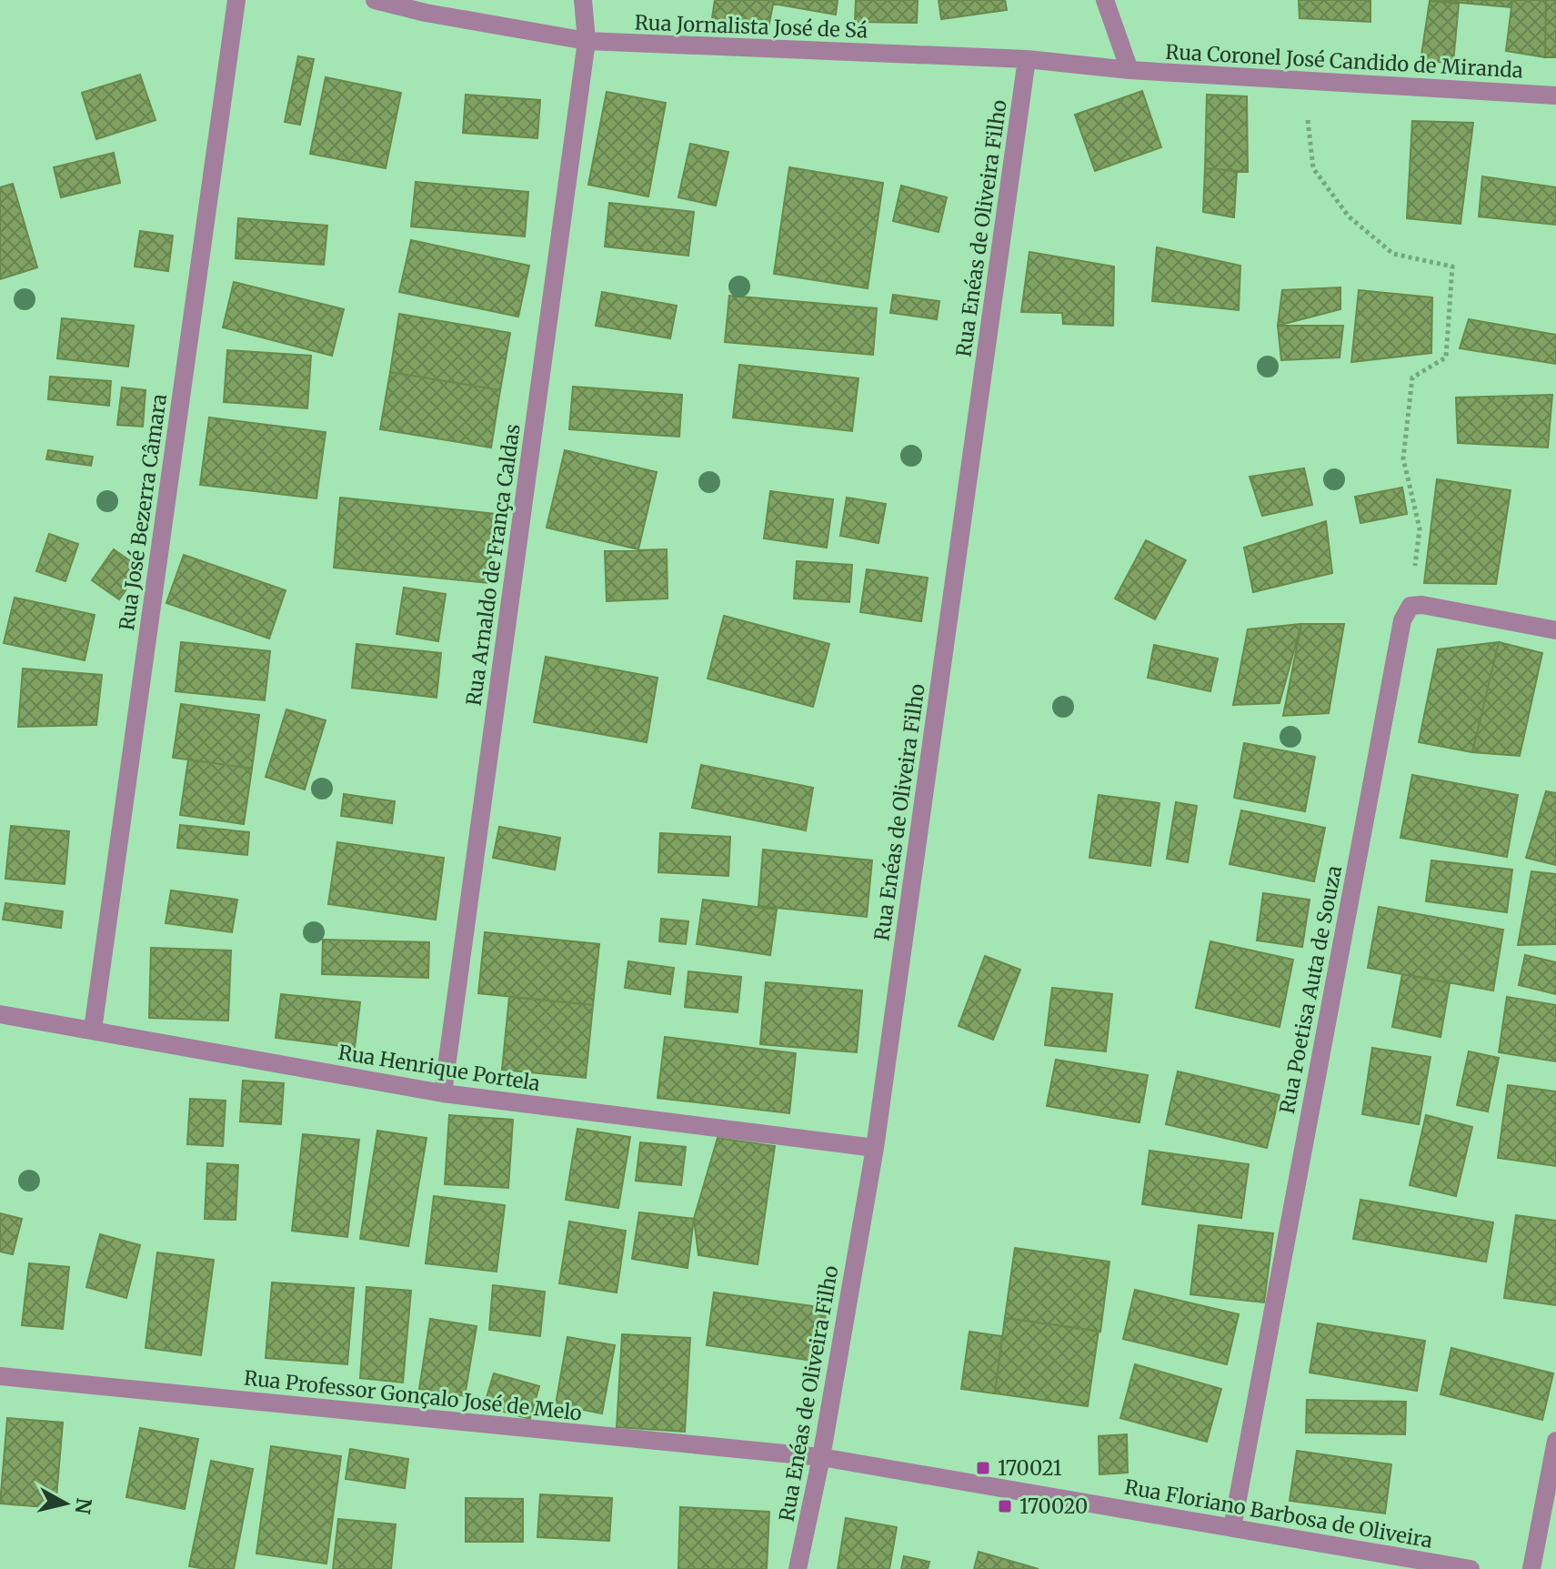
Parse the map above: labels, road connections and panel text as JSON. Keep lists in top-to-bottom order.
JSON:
{
  "streets": {
    "street": [
      "Rua Jornalista José de Sá",
      "Rua Coronel José Candido de Miranda",
      "Rua Enéas de Oliveira Filho",
      "Rua José Bezerra Câmara",
      "Rua Arnaldo de França Caldas",
      "Rua Poetisa Auta de Souza",
      "Rua Henrique Portela",
      "Rua Professor Gonçalo José de Melo",
      "Rua Floriano Barbosa de Oliveira"
    ]
  },
  "crossings": [
    ["Rua Jornalista José de Sá", "Rua Coronel José Candido de Miranda"],
    ["Rua Jornalista José de Sá", "Rua Enéas de Oliveira Filho"],
    ["Rua Jornalista José de Sá", "Rua Arnaldo de França Caldas"],
    ["Rua Enéas de Oliveira Filho", "Rua Henrique Portela"],
    ["Rua Enéas de Oliveira Filho", "Rua Professor Gonçalo José de Melo"],
    ["Rua Enéas de Oliveira Filho", "Rua Floriano Barbosa de Oliveira"],
    ["Rua José Bezerra Câmara", "Rua Henrique Portela"],
    ["Rua Arnaldo de França Caldas", "Rua Henrique Portela"],
    ["Rua Poetisa Auta de Souza", "Rua Floriano Barbosa de Oliveira"],
    ["Rua Professor Gonçalo José de Melo", "Rua Floriano Barbosa de Oliveira"]
  ],
  "places": {
    "transit": ["170021", "170020"]
  },
  "north": "right"
}
